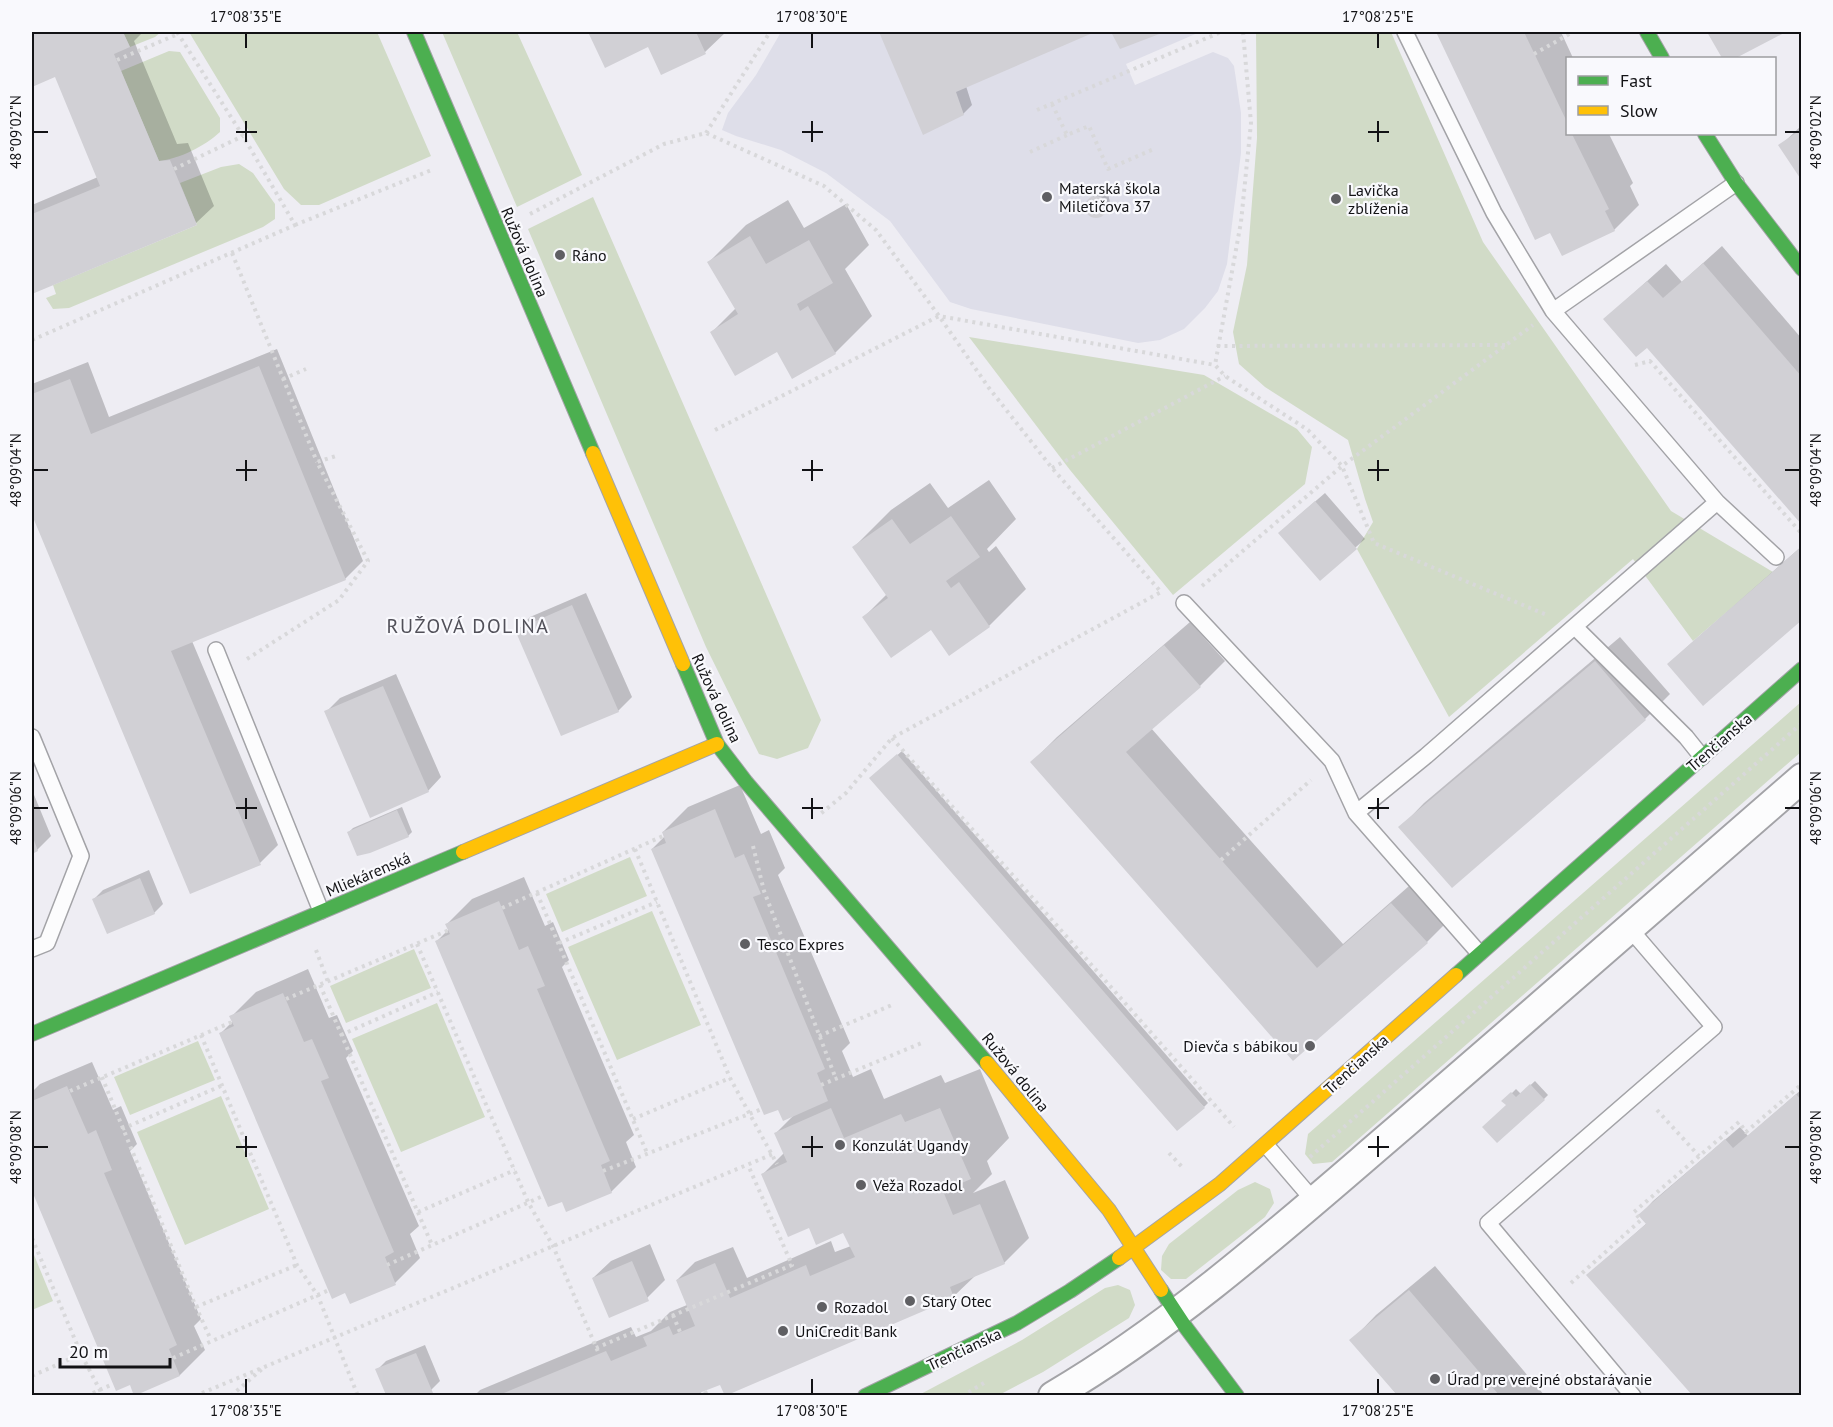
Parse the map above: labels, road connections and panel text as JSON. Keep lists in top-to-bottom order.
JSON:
{
  "streets": {
    "street": ["Ružová dolina", "Trenčianska", "Mliekárenská"]
  },
  "crossings": [
    ["Ružová dolina", "Trenčianska"],
    ["Ružová dolina", "Mliekárenská"]
  ],
  "districts": ["RUŽOVÁ DOLINA"],
  "places": [
    "Materská škola Miletičova 37",
    "Lavička zblíženia",
    "Ráno",
    "Tesco Expres",
    "Dievča s bábikou",
    "Konzulát Ugandy",
    "Veža Rozadol",
    "Starý Otec",
    "Rozadol",
    "UniCredit Bank",
    "Úrad pre verejné obstarávanie"
  ],
  "legend": ["Fast", "Slow"],
  "scale_bar": "20 m",
  "coordinates": [
    "17°08'35\"E",
    "17°08'30\"E",
    "17°08'25\"E",
    "48°09'02\"N",
    "48°09'04\"N",
    "48°09'06\"N",
    "48°09'08\"N"
  ]
}
